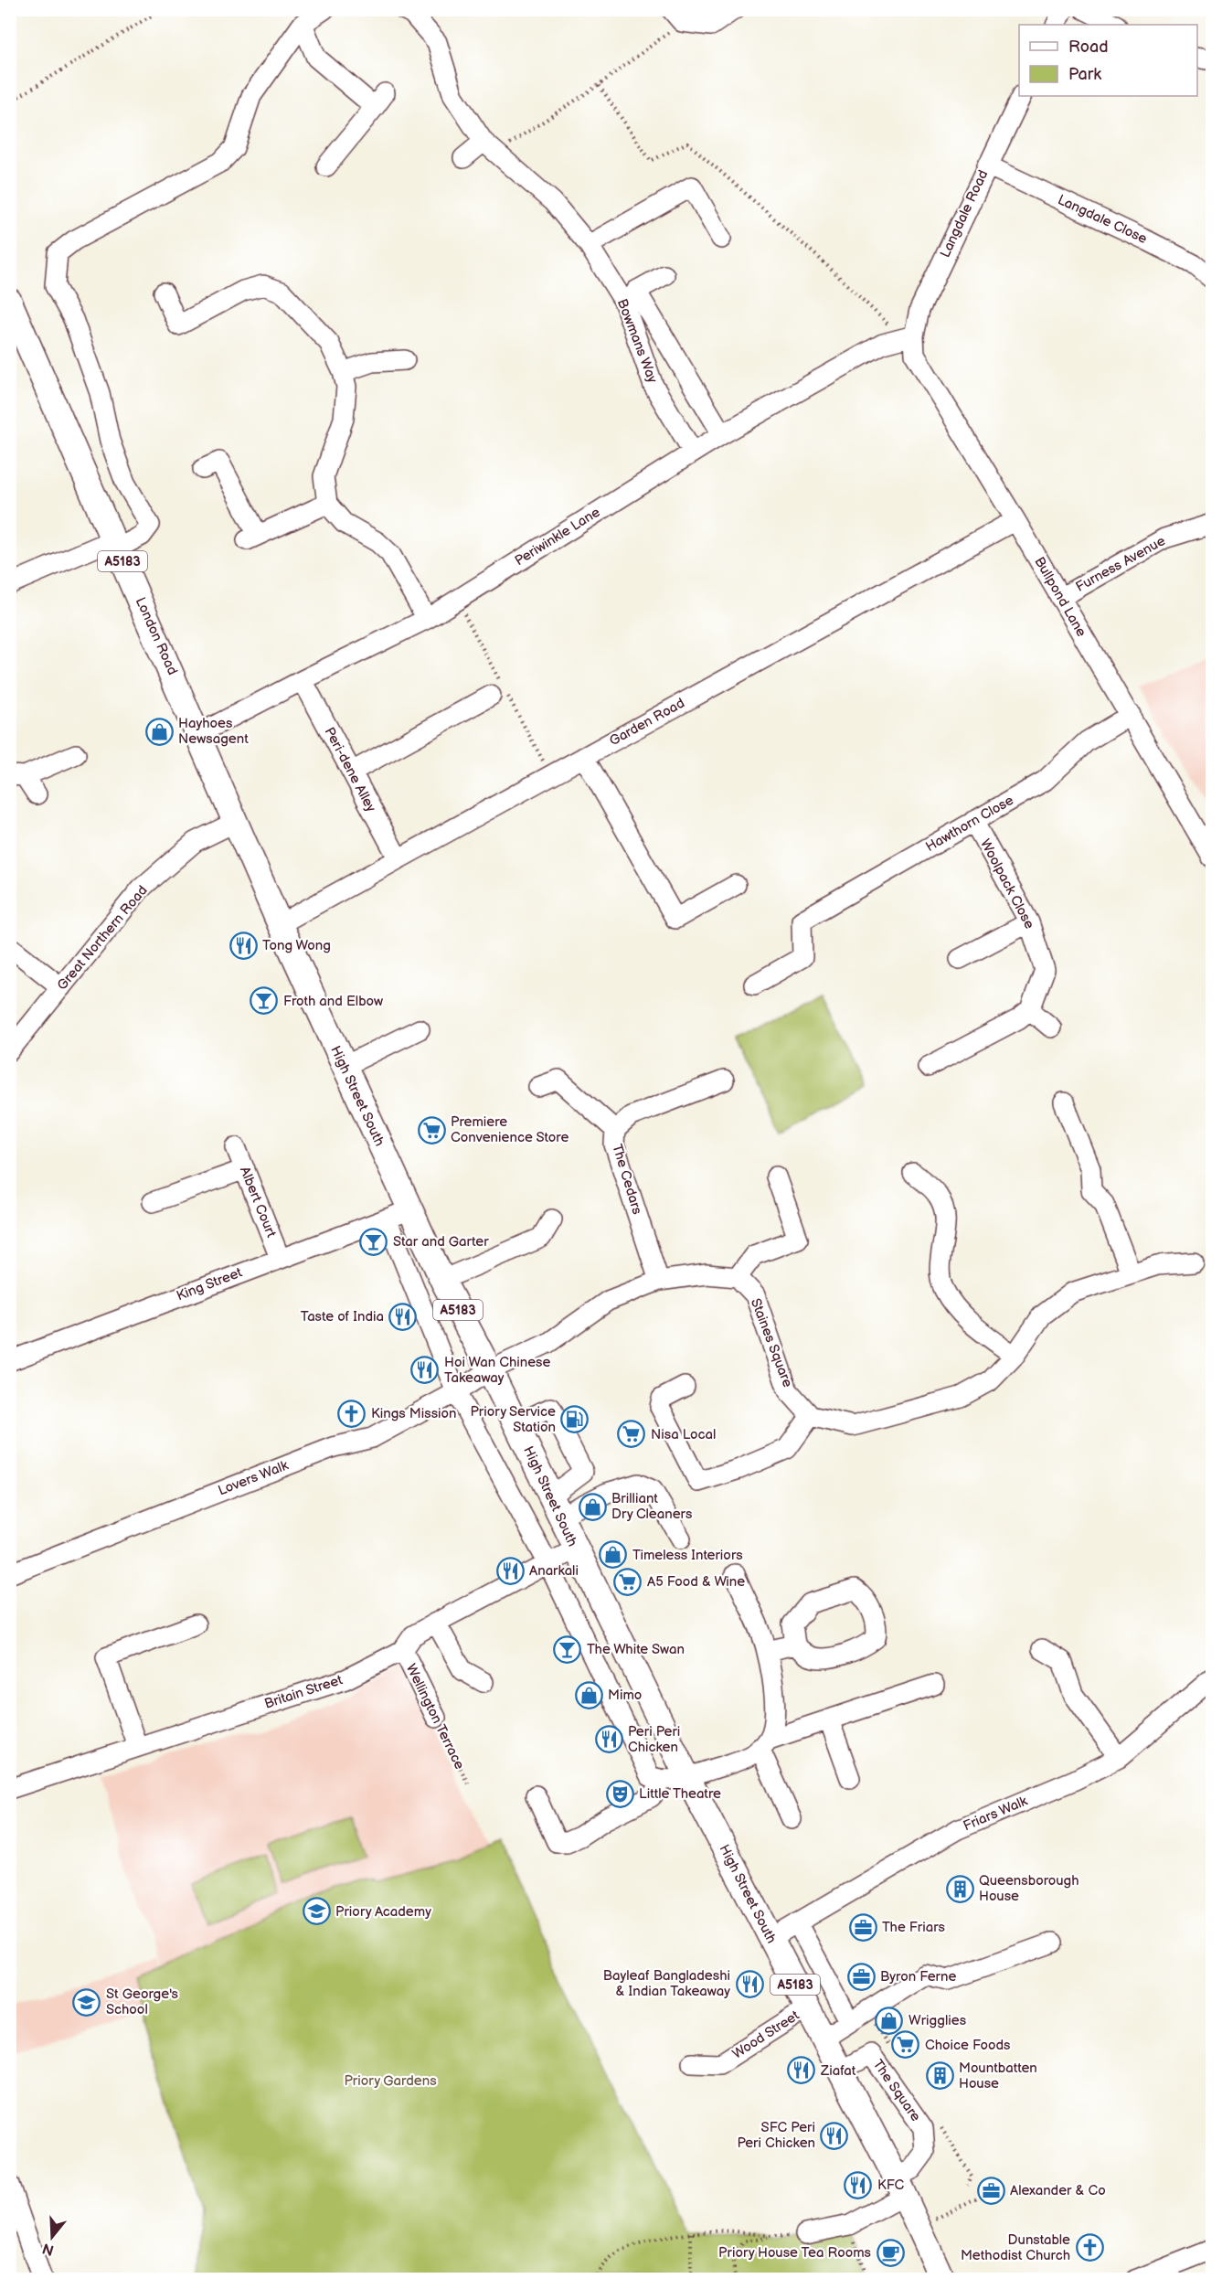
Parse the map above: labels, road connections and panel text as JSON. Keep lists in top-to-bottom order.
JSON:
{
  "streets": {
    "main road": ["A5183", "London Road", "High Street South"],
    "street": [
      "Langdale Road",
      "Langdale Close",
      "Bowmans Way",
      "Periwinkle Lane",
      "Furness Avenue",
      "Bullpond Lane",
      "Garden Road",
      "Peri-dene Alley",
      "Hawthorn Close",
      "Woolpack Close",
      "Great Northern Road",
      "The Cedars",
      "Albert Court",
      "King Street",
      "Staines Square",
      "Lovers Walk",
      "Britain Street",
      "Wellington Terrace",
      "Friars Walk",
      "Wood Street",
      "The Square"
    ]
  },
  "crossings": [
    ["Langdale Road", "Langdale Close"],
    ["Langdale Road", "Periwinkle Lane"],
    ["Langdale Road", "Bullpond Lane"],
    ["Bowmans Way", "Periwinkle Lane"],
    ["Periwinkle Lane", "Bullpond Lane"],
    ["Periwinkle Lane", "London Road"],
    ["Periwinkle Lane", "Peri-dene Alley"],
    ["Furness Avenue", "Bullpond Lane"],
    ["Bullpond Lane", "Garden Road"],
    ["Bullpond Lane", "Hawthorn Close"],
    ["London Road", "Great Northern Road"],
    ["London Road", "High Street South"],
    ["Garden Road", "Peri-dene Alley"],
    ["Garden Road", "High Street South"],
    ["Hawthorn Close", "Woolpack Close"],
    ["Great Northern Road", "High Street South"],
    ["High Street South", "King Street"],
    ["High Street South", "Lovers Walk"],
    ["High Street South", "Britain Street"],
    ["High Street South", "Friars Walk"],
    ["High Street South", "Wood Street"],
    ["High Street South", "The Square"],
    ["Albert Court", "King Street"],
    ["Britain Street", "Wellington Terrace"]
  ],
  "parks": ["Priory Gardens"],
  "places": {
    "shop": [
      "Hayhoes Newsagent",
      "Brilliant Dry Cleaners",
      "Timeless Interiors",
      "Mimo",
      "Wrigglies"
    ],
    "restaurant": [
      "Tong Wong",
      "Taste of India",
      "Hoi Wan Chinese Takeaway",
      "Anarkali",
      "Peri Peri Chicken",
      "Bayleaf Bangladeshi & Indian Takeaway",
      "Ziafat",
      "SFC Peri Peri Chicken",
      "KFC"
    ],
    "bar": ["Froth and Elbow", "Star and Garter", "The White Swan"],
    "supermarket": [
      "Premiere Convenience Store",
      "Nisa Local",
      "A5 Food & Wine",
      "Choice Foods"
    ],
    "church": ["Kings Mission", "Dunstable Methodist Church"],
    "fuel station": ["Priory Service Station"],
    "theatre": ["Little Theatre"],
    "building": ["Queensborough House", "Mountbatten House"],
    "school or university": ["Priory Academy", "St George's School"],
    "office": ["The Friars", "Byron Ferne", "Alexander & Co"],
    "cafe": ["Priory House Tea Rooms"]
  },
  "legend": ["Road", "Park"],
  "north": "bottom"
}
